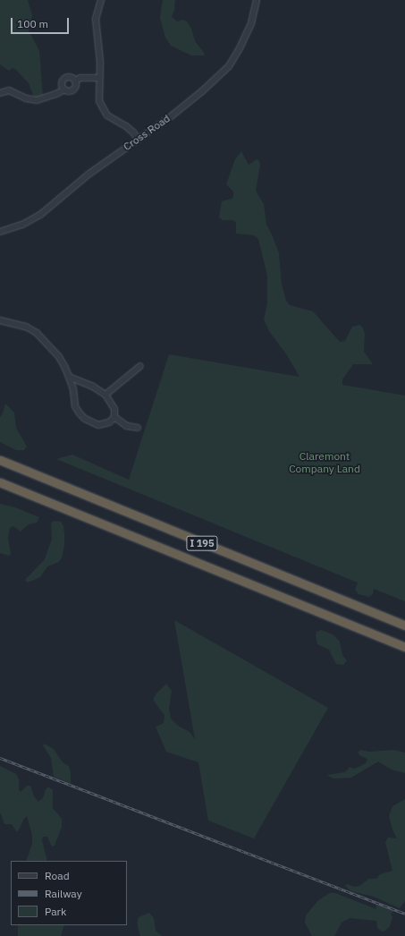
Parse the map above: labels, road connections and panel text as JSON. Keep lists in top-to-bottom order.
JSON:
{
  "streets": {
    "highway": ["I 195"],
    "street": ["Cross Road"]
  },
  "parks": ["Claremont Company Land"],
  "legend": ["Road", "Railway", "Park"],
  "scale_bar": "100 m"
}
